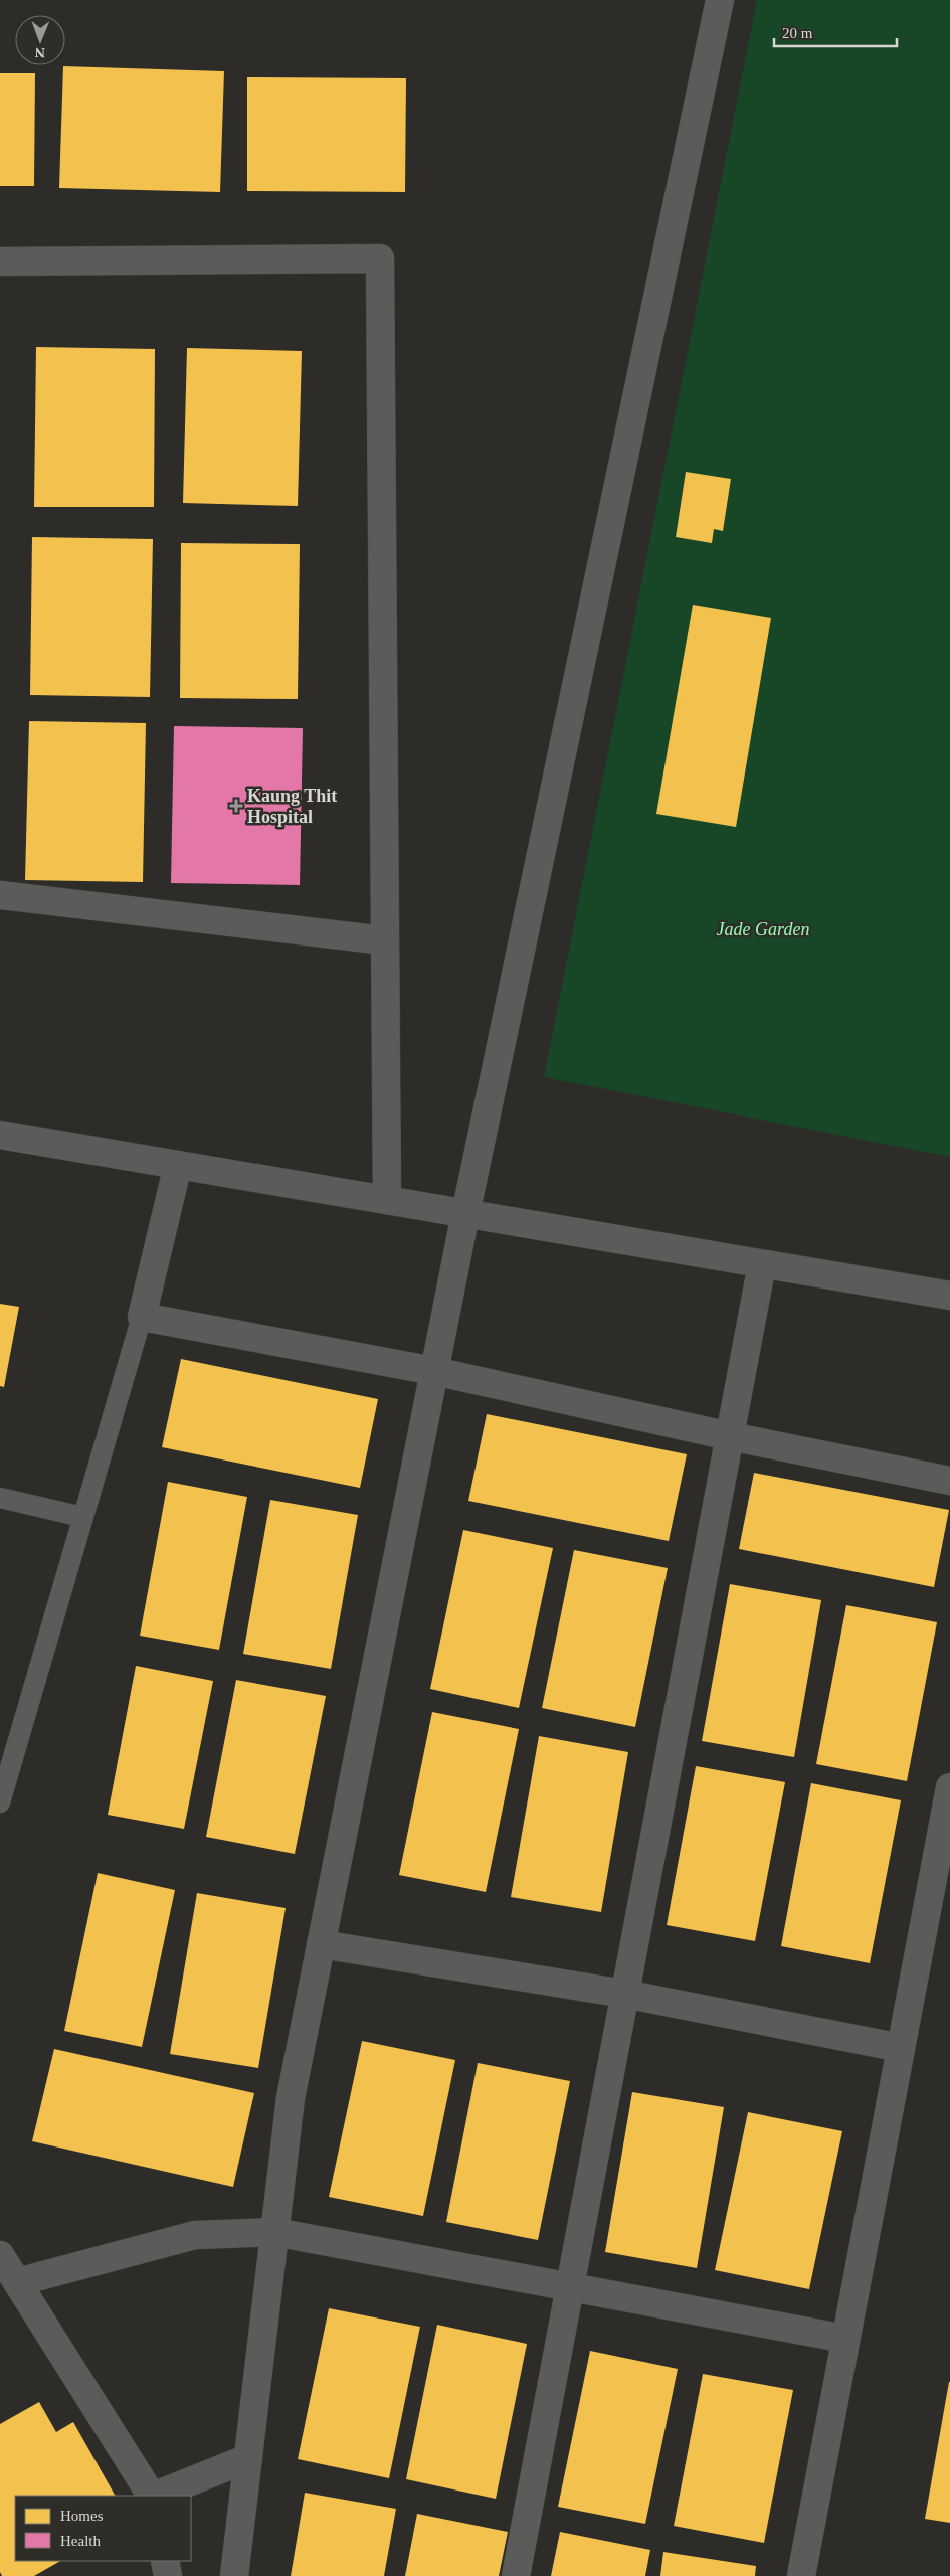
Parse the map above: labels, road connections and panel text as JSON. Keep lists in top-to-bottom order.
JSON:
{
  "parks": ["Jade Garden"],
  "places": {
    "health": ["Kaung Thit Hospital"]
  },
  "legend": ["Homes", "Health"],
  "scale_bar": "20 m",
  "north": "bottom"
}
